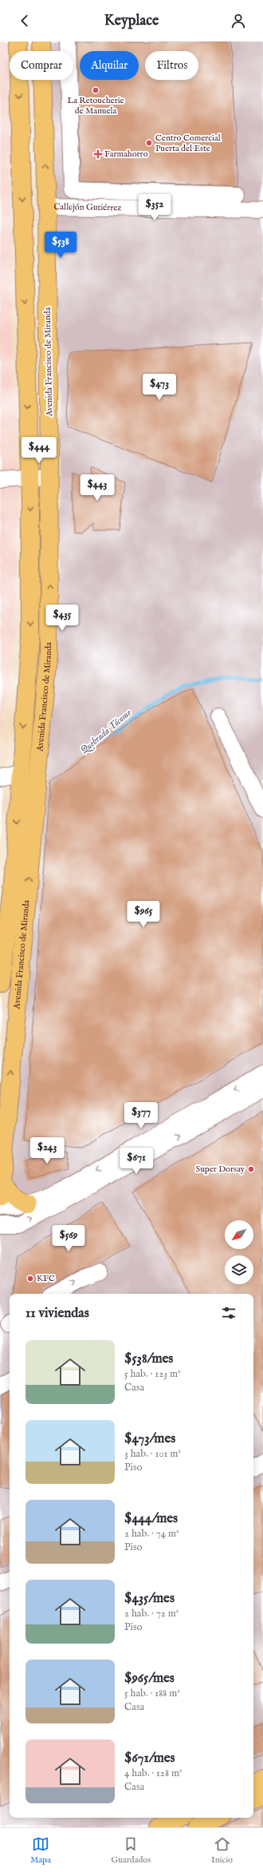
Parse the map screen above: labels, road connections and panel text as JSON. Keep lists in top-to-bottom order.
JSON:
{
  "streets": {
    "main road": ["Avenida Francisco de Miranda"],
    "street": ["Callejón Gutiérrez"]
  },
  "crossings": [
    ["Callejón Gutiérrez", "Avenida Francisco de Miranda"]
  ],
  "water": ["Quebrada Tócome"],
  "places": {
    "other": [
      "La Retoucherie de Manuela",
      "Centro Comercial Puerta del Este",
      "Super Dorsay",
      "KFC"
    ],
    "health": ["Farmahorro"]
  },
  "north": "bottom left",
  "page": {
    "header": "Keyplace",
    "chip": ["Comprar", "Alquilar", "Filtros"],
    "price": [
      "$352",
      "$538",
      "$473",
      "$444",
      "$443",
      "$435",
      "$965",
      "$377",
      "$243",
      "$671",
      "$569"
    ],
    "heading": "11 viviendas",
    "list": [
      {
        "name": "$538/mes",
        "note": "5 hab. · 123 m² · Casa"
      },
      {
        "name": "$473/mes",
        "note": "3 hab. · 101 m² · Piso"
      },
      {
        "name": "$444/mes",
        "note": "2 hab. · 74 m² · Piso"
      },
      {
        "name": "$435/mes",
        "note": "2 hab. · 72 m² · Piso"
      },
      {
        "name": "$965/mes",
        "note": "5 hab. · 188 m² · Casa"
      },
      {
        "name": "$671/mes",
        "note": "4 hab. · 128 m² · Casa"
      }
    ],
    "tabs": ["Mapa", "Guardados", "Inicio"]
  }
}
